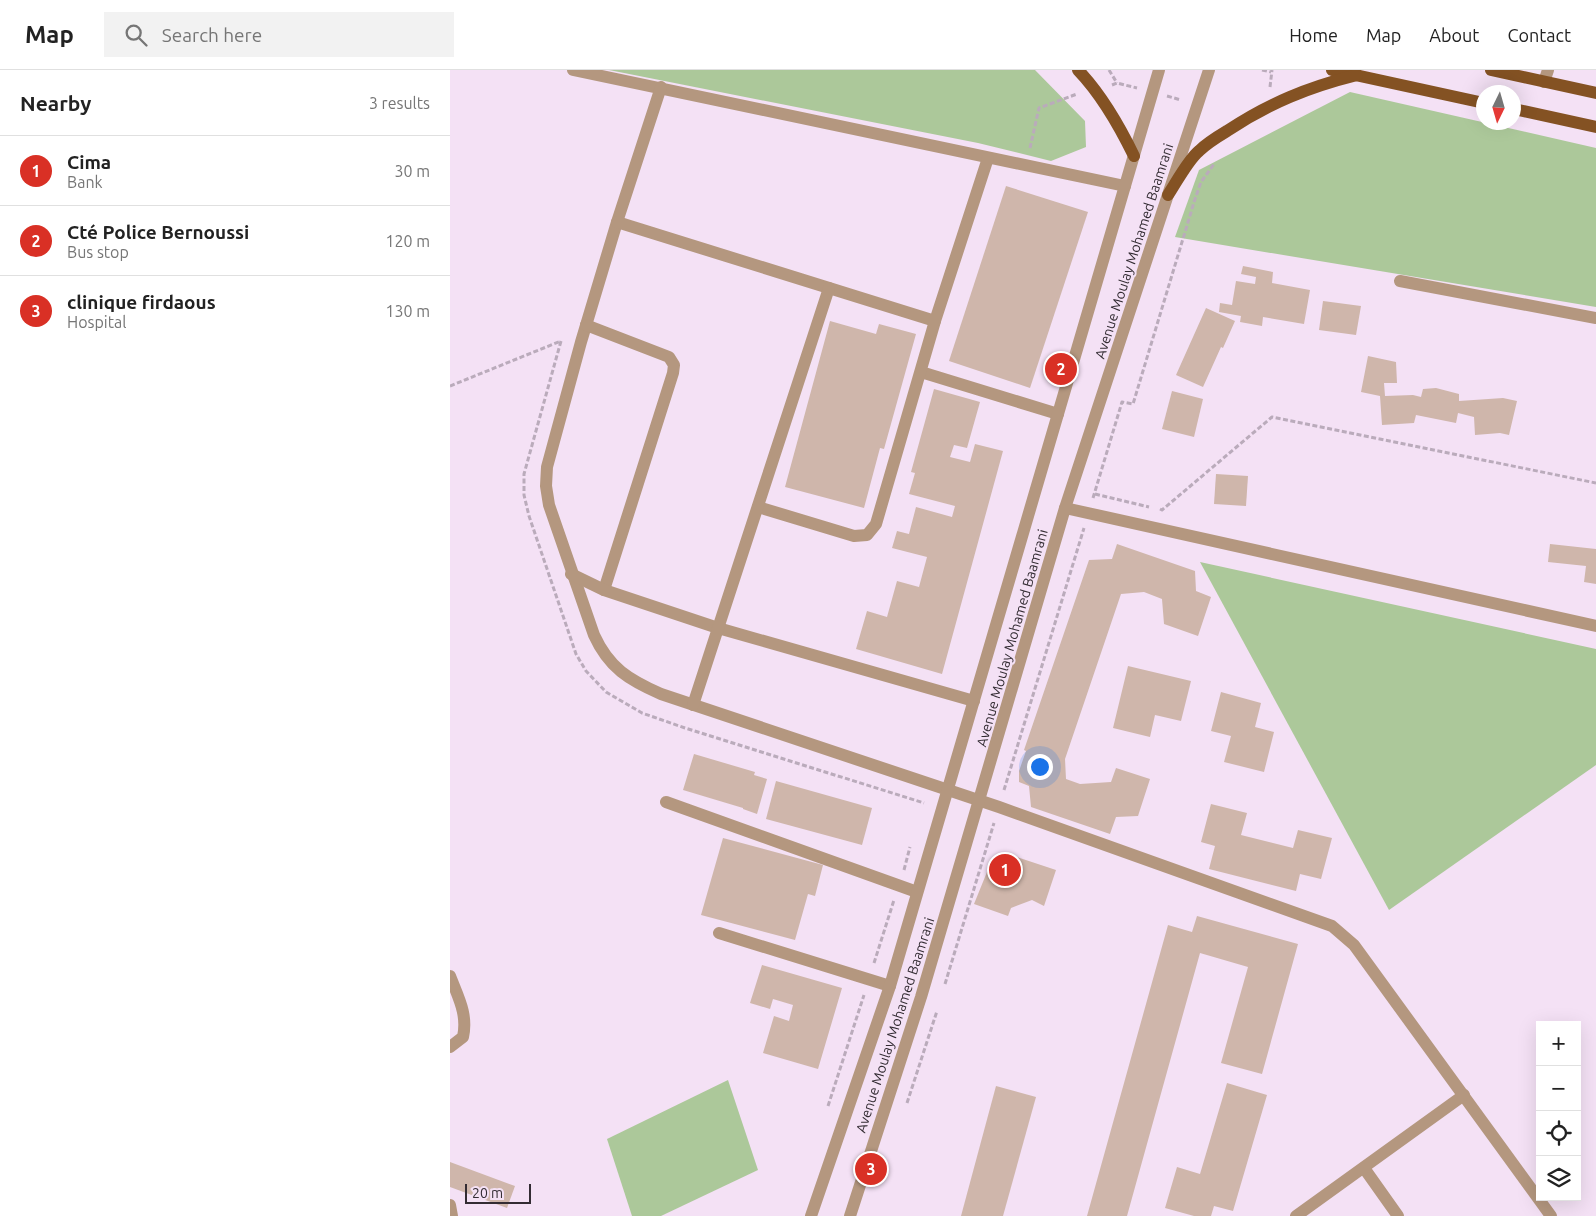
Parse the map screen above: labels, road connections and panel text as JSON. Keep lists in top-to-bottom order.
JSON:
{
  "streets": {
    "street": ["Avenue Moulay Mohamed Baamrani"]
  },
  "scale_bar": "20 m",
  "north": "bottom",
  "page": {
    "header": "Map",
    "search": "Search here",
    "nav": [
      "Home",
      "Map",
      "About",
      "Contact"
    ],
    "heading": ["Nearby", "3 results"],
    "list": [
      {
        "mark": "1",
        "name": "Cima",
        "note": "Bank",
        "value": "30 m"
      },
      {
        "mark": "2",
        "name": "Cté Police Bernoussi",
        "note": "Bus stop",
        "value": "120 m"
      },
      {
        "mark": "3",
        "name": "clinique firdaous",
        "note": "Hospital",
        "value": "130 m"
      }
    ],
    "pins": ["2", "1", "3"],
    "map_buttons": ["+", "−"],
    "scale": "20 m"
  }
}
